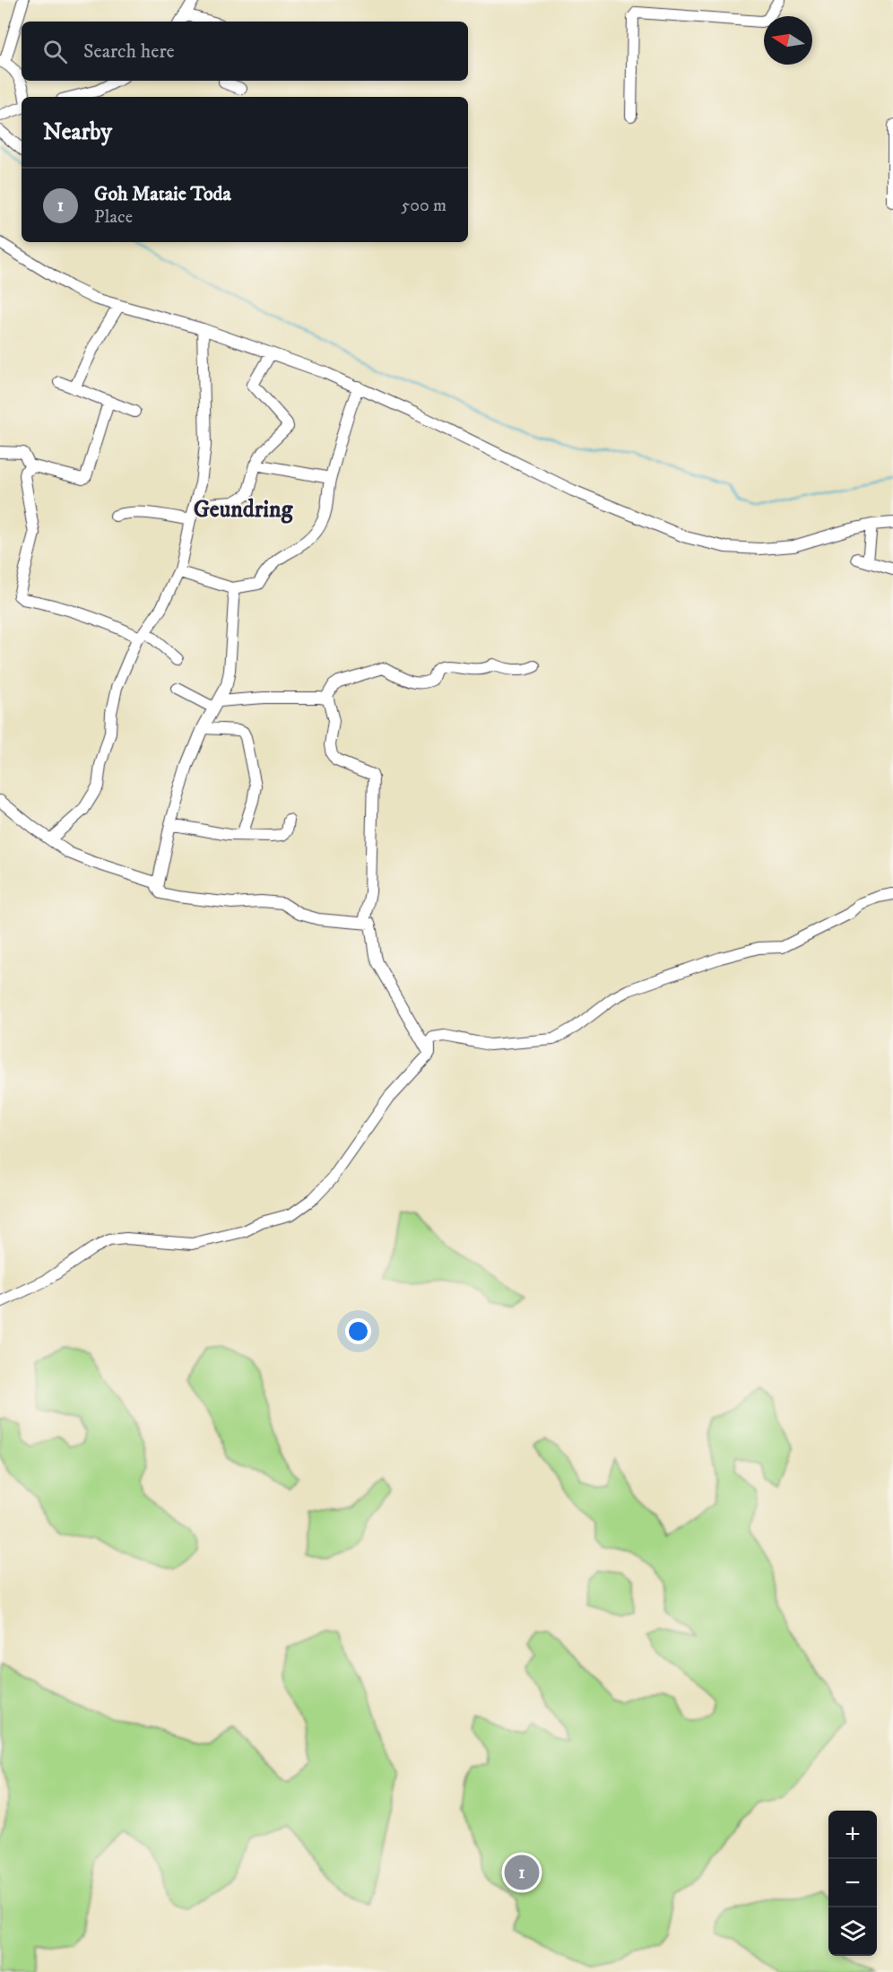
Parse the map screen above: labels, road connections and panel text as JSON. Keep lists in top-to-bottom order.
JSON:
{
  "districts": ["Geundring"],
  "north": "left",
  "page": {
    "search": "Search here",
    "heading": "Nearby",
    "list": [
      {
        "mark": "1",
        "name": "Goh Mataie Toda",
        "note": "Place",
        "value": "500 m"
      }
    ],
    "map_buttons": ["+", "−"],
    "pins": "1"
  }
}
